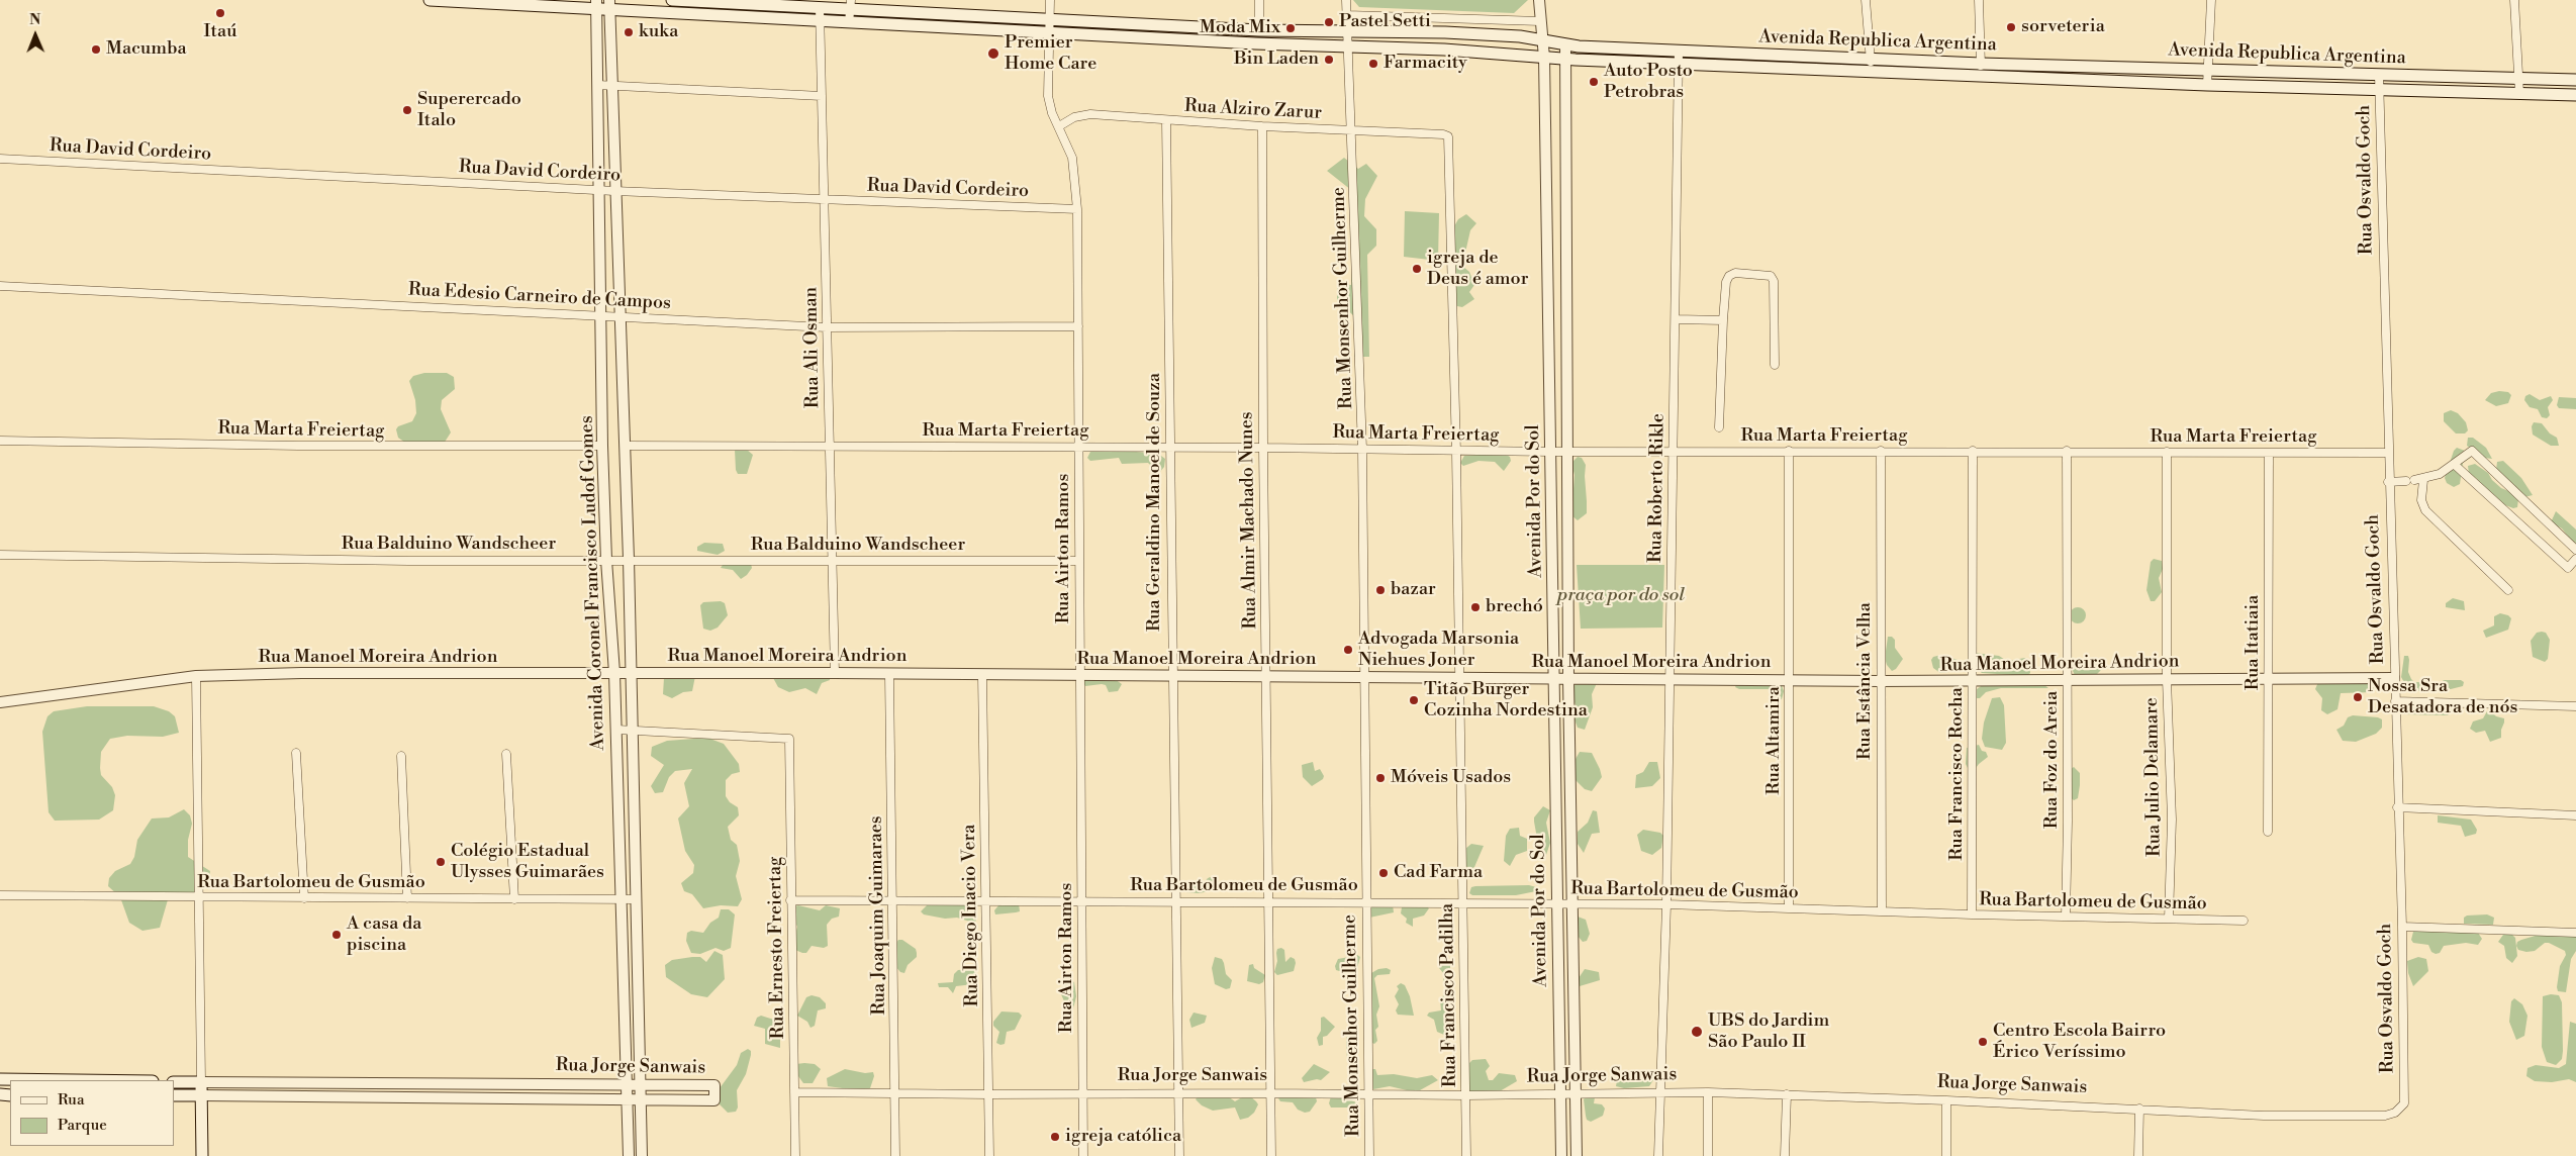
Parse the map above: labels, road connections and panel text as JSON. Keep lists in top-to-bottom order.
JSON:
{
  "streets": {
    "main road": ["Avenida Republica Argentina", "Rua Jorge Sanwais"],
    "street": [
      "Rua Alziro Zarur",
      "Rua David Cordeiro",
      "Rua Osvaldo Goch",
      "Rua Edesio Carneiro de Campos",
      "Rua Monsenhor Guilherme",
      "Rua Ali Osman",
      "Rua Marta Freiertag",
      "Rua Roberto Rikle",
      "Avenida Por do Sol",
      "Rua Geraldino Manoel de Souza",
      "Rua Almir Machado Nunes",
      "Rua Balduino Wandscheer",
      "Rua Airton Ramos",
      "Avenida Coronel Francisco Ludof Gomes",
      "Rua Itatiaia",
      "Rua Manoel Moreira Andrion",
      "Rua Estância Velha",
      "Rua Altamira",
      "Rua Foz do Areia",
      "Rua Francisco Rocha",
      "Rua Julio Delamare",
      "Rua Bartolomeu de Gusmão",
      "Rua Joaquim Guimaraes",
      "Rua Diego Inacio Vera",
      "Rua Ernesto Freiertag",
      "Rua Francisco Padilha"
    ]
  },
  "crossings": [
    ["Avenida Republica Argentina", "Rua Osvaldo Goch"],
    ["Avenida Republica Argentina", "Rua Monsenhor Guilherme"],
    ["Avenida Republica Argentina", "Rua Ali Osman"],
    ["Avenida Republica Argentina", "Rua Roberto Rikle"],
    ["Avenida Republica Argentina", "Avenida Por do Sol"],
    ["Avenida Republica Argentina", "Rua Airton Ramos"],
    ["Avenida Republica Argentina", "Avenida Coronel Francisco Ludof Gomes"],
    ["Rua Alziro Zarur", "Rua Monsenhor Guilherme"],
    ["Rua Alziro Zarur", "Rua Geraldino Manoel de Souza"],
    ["Rua Alziro Zarur", "Rua Almir Machado Nunes"],
    ["Rua Alziro Zarur", "Rua Airton Ramos"],
    ["Rua Alziro Zarur", "Rua Francisco Padilha"],
    ["Rua David Cordeiro", "Rua Ali Osman"],
    ["Rua David Cordeiro", "Rua Airton Ramos"],
    ["Rua David Cordeiro", "Avenida Coronel Francisco Ludof Gomes"],
    ["Rua Osvaldo Goch", "Rua Marta Freiertag"],
    ["Rua Osvaldo Goch", "Rua Manoel Moreira Andrion"],
    ["Rua Osvaldo Goch", "Rua Jorge Sanwais"],
    ["Rua Edesio Carneiro de Campos", "Rua Ali Osman"],
    ["Rua Edesio Carneiro de Campos", "Rua Airton Ramos"],
    ["Rua Edesio Carneiro de Campos", "Avenida Coronel Francisco Ludof Gomes"],
    ["Rua Monsenhor Guilherme", "Rua Marta Freiertag"],
    ["Rua Monsenhor Guilherme", "Rua Manoel Moreira Andrion"],
    ["Rua Monsenhor Guilherme", "Rua Bartolomeu de Gusmão"],
    ["Rua Monsenhor Guilherme", "Rua Jorge Sanwais"],
    ["Rua Ali Osman", "Rua Marta Freiertag"],
    ["Rua Ali Osman", "Rua Balduino Wandscheer"],
    ["Rua Ali Osman", "Rua Manoel Moreira Andrion"],
    ["Rua Marta Freiertag", "Rua Roberto Rikle"],
    ["Rua Marta Freiertag", "Avenida Por do Sol"],
    ["Rua Marta Freiertag", "Rua Geraldino Manoel de Souza"],
    ["Rua Marta Freiertag", "Rua Almir Machado Nunes"],
    ["Rua Marta Freiertag", "Rua Airton Ramos"],
    ["Rua Marta Freiertag", "Avenida Coronel Francisco Ludof Gomes"],
    ["Rua Marta Freiertag", "Rua Itatiaia"],
    ["Rua Marta Freiertag", "Rua Estância Velha"],
    ["Rua Marta Freiertag", "Rua Altamira"],
    ["Rua Marta Freiertag", "Rua Foz do Areia"],
    ["Rua Marta Freiertag", "Rua Francisco Rocha"],
    ["Rua Marta Freiertag", "Rua Julio Delamare"],
    ["Rua Marta Freiertag", "Rua Francisco Padilha"],
    ["Rua Roberto Rikle", "Rua Manoel Moreira Andrion"],
    ["Rua Roberto Rikle", "Rua Bartolomeu de Gusmão"],
    ["Rua Roberto Rikle", "Rua Jorge Sanwais"],
    ["Avenida Por do Sol", "Rua Manoel Moreira Andrion"],
    ["Avenida Por do Sol", "Rua Bartolomeu de Gusmão"],
    ["Avenida Por do Sol", "Rua Jorge Sanwais"],
    ["Rua Geraldino Manoel de Souza", "Rua Manoel Moreira Andrion"],
    ["Rua Geraldino Manoel de Souza", "Rua Bartolomeu de Gusmão"],
    ["Rua Geraldino Manoel de Souza", "Rua Jorge Sanwais"],
    ["Rua Almir Machado Nunes", "Rua Manoel Moreira Andrion"],
    ["Rua Almir Machado Nunes", "Rua Bartolomeu de Gusmão"],
    ["Rua Almir Machado Nunes", "Rua Jorge Sanwais"],
    ["Rua Balduino Wandscheer", "Rua Airton Ramos"],
    ["Rua Balduino Wandscheer", "Avenida Coronel Francisco Ludof Gomes"],
    ["Rua Airton Ramos", "Rua Manoel Moreira Andrion"],
    ["Rua Airton Ramos", "Rua Bartolomeu de Gusmão"],
    ["Rua Airton Ramos", "Rua Jorge Sanwais"],
    ["Avenida Coronel Francisco Ludof Gomes", "Rua Manoel Moreira Andrion"],
    ["Avenida Coronel Francisco Ludof Gomes", "Rua Bartolomeu de Gusmão"],
    ["Avenida Coronel Francisco Ludof Gomes", "Rua Ernesto Freiertag"],
    ["Avenida Coronel Francisco Ludof Gomes", "Rua Jorge Sanwais"],
    ["Rua Itatiaia", "Rua Manoel Moreira Andrion"],
    ["Rua Manoel Moreira Andrion", "Rua Estância Velha"],
    ["Rua Manoel Moreira Andrion", "Rua Altamira"],
    ["Rua Manoel Moreira Andrion", "Rua Foz do Areia"],
    ["Rua Manoel Moreira Andrion", "Rua Francisco Rocha"],
    ["Rua Manoel Moreira Andrion", "Rua Julio Delamare"],
    ["Rua Manoel Moreira Andrion", "Rua Joaquim Guimaraes"],
    ["Rua Manoel Moreira Andrion", "Rua Diego Inacio Vera"],
    ["Rua Manoel Moreira Andrion", "Rua Francisco Padilha"],
    ["Rua Estância Velha", "Rua Bartolomeu de Gusmão"],
    ["Rua Altamira", "Rua Bartolomeu de Gusmão"],
    ["Rua Foz do Areia", "Rua Bartolomeu de Gusmão"],
    ["Rua Francisco Rocha", "Rua Bartolomeu de Gusmão"],
    ["Rua Julio Delamare", "Rua Bartolomeu de Gusmão"],
    ["Rua Bartolomeu de Gusmão", "Rua Joaquim Guimaraes"],
    ["Rua Bartolomeu de Gusmão", "Rua Diego Inacio Vera"],
    ["Rua Bartolomeu de Gusmão", "Rua Ernesto Freiertag"],
    ["Rua Bartolomeu de Gusmão", "Rua Francisco Padilha"],
    ["Rua Joaquim Guimaraes", "Rua Jorge Sanwais"],
    ["Rua Diego Inacio Vera", "Rua Jorge Sanwais"],
    ["Rua Ernesto Freiertag", "Rua Jorge Sanwais"],
    ["Rua Francisco Padilha", "Rua Jorge Sanwais"]
  ],
  "parks": ["praça por do sol"],
  "places": [
    "Itaú",
    "Pastel Setti",
    "sorveteria",
    "Moda Mix",
    "kuka",
    "Macumba",
    "Premier Home Care",
    "Bin Laden",
    "Farmacity",
    "Auto Posto Petrobras",
    "Superercado Italo",
    "igreja de Deus é amor",
    "bazar",
    "brechó",
    "Advogada Marsonia Niehues Joner",
    "Nossa Sra Desatadora de nós",
    "Titão Burger Cozinha Nordestina",
    "Móveis Usados",
    "Colégio Estadual Ulysses Guimarães",
    "Cad Farma",
    "A casa da piscina",
    "UBS do Jardim São Paulo II",
    "Centro Escola Bairro Érico Veríssimo",
    "igreja católica"
  ],
  "legend": ["Rua", "Parque"],
  "north": "top"
}
